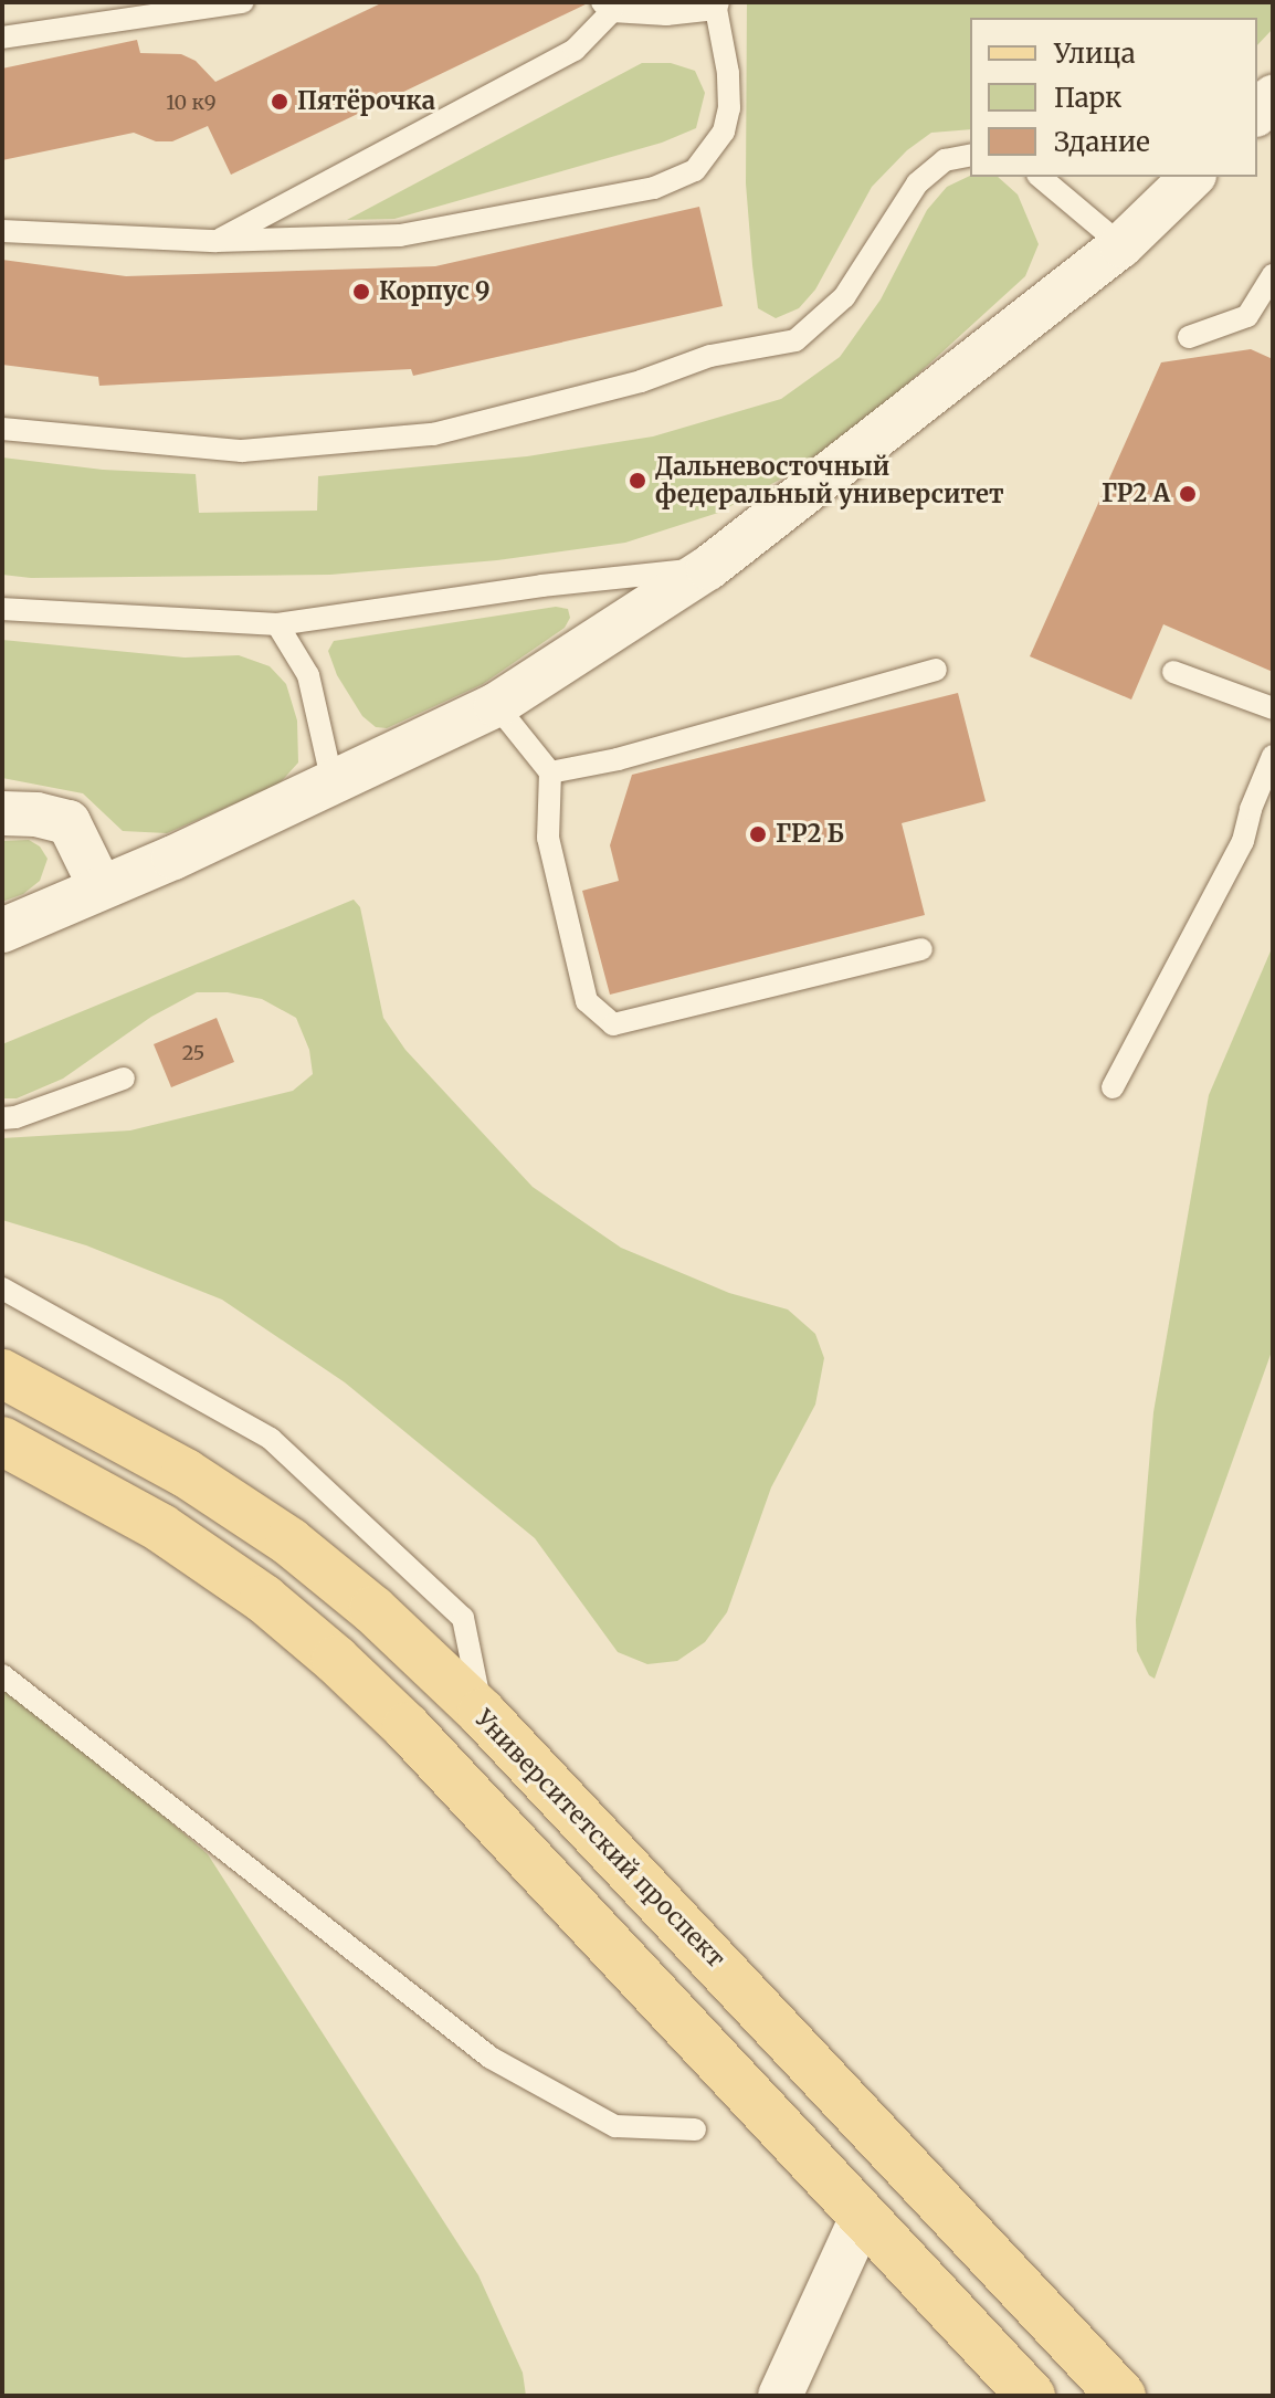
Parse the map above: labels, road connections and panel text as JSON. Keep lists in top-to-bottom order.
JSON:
{
  "streets": {
    "main road": ["Университетский проспект"]
  },
  "places": [
    "Пятёрочка",
    "Корпус 9",
    "Дальневосточный федеральный университет",
    "ГР2 А",
    "ГР2 Б"
  ],
  "house_numbers": ["10 к9", "25"],
  "legend": ["Улица", "Парк", "Здание"]
}
